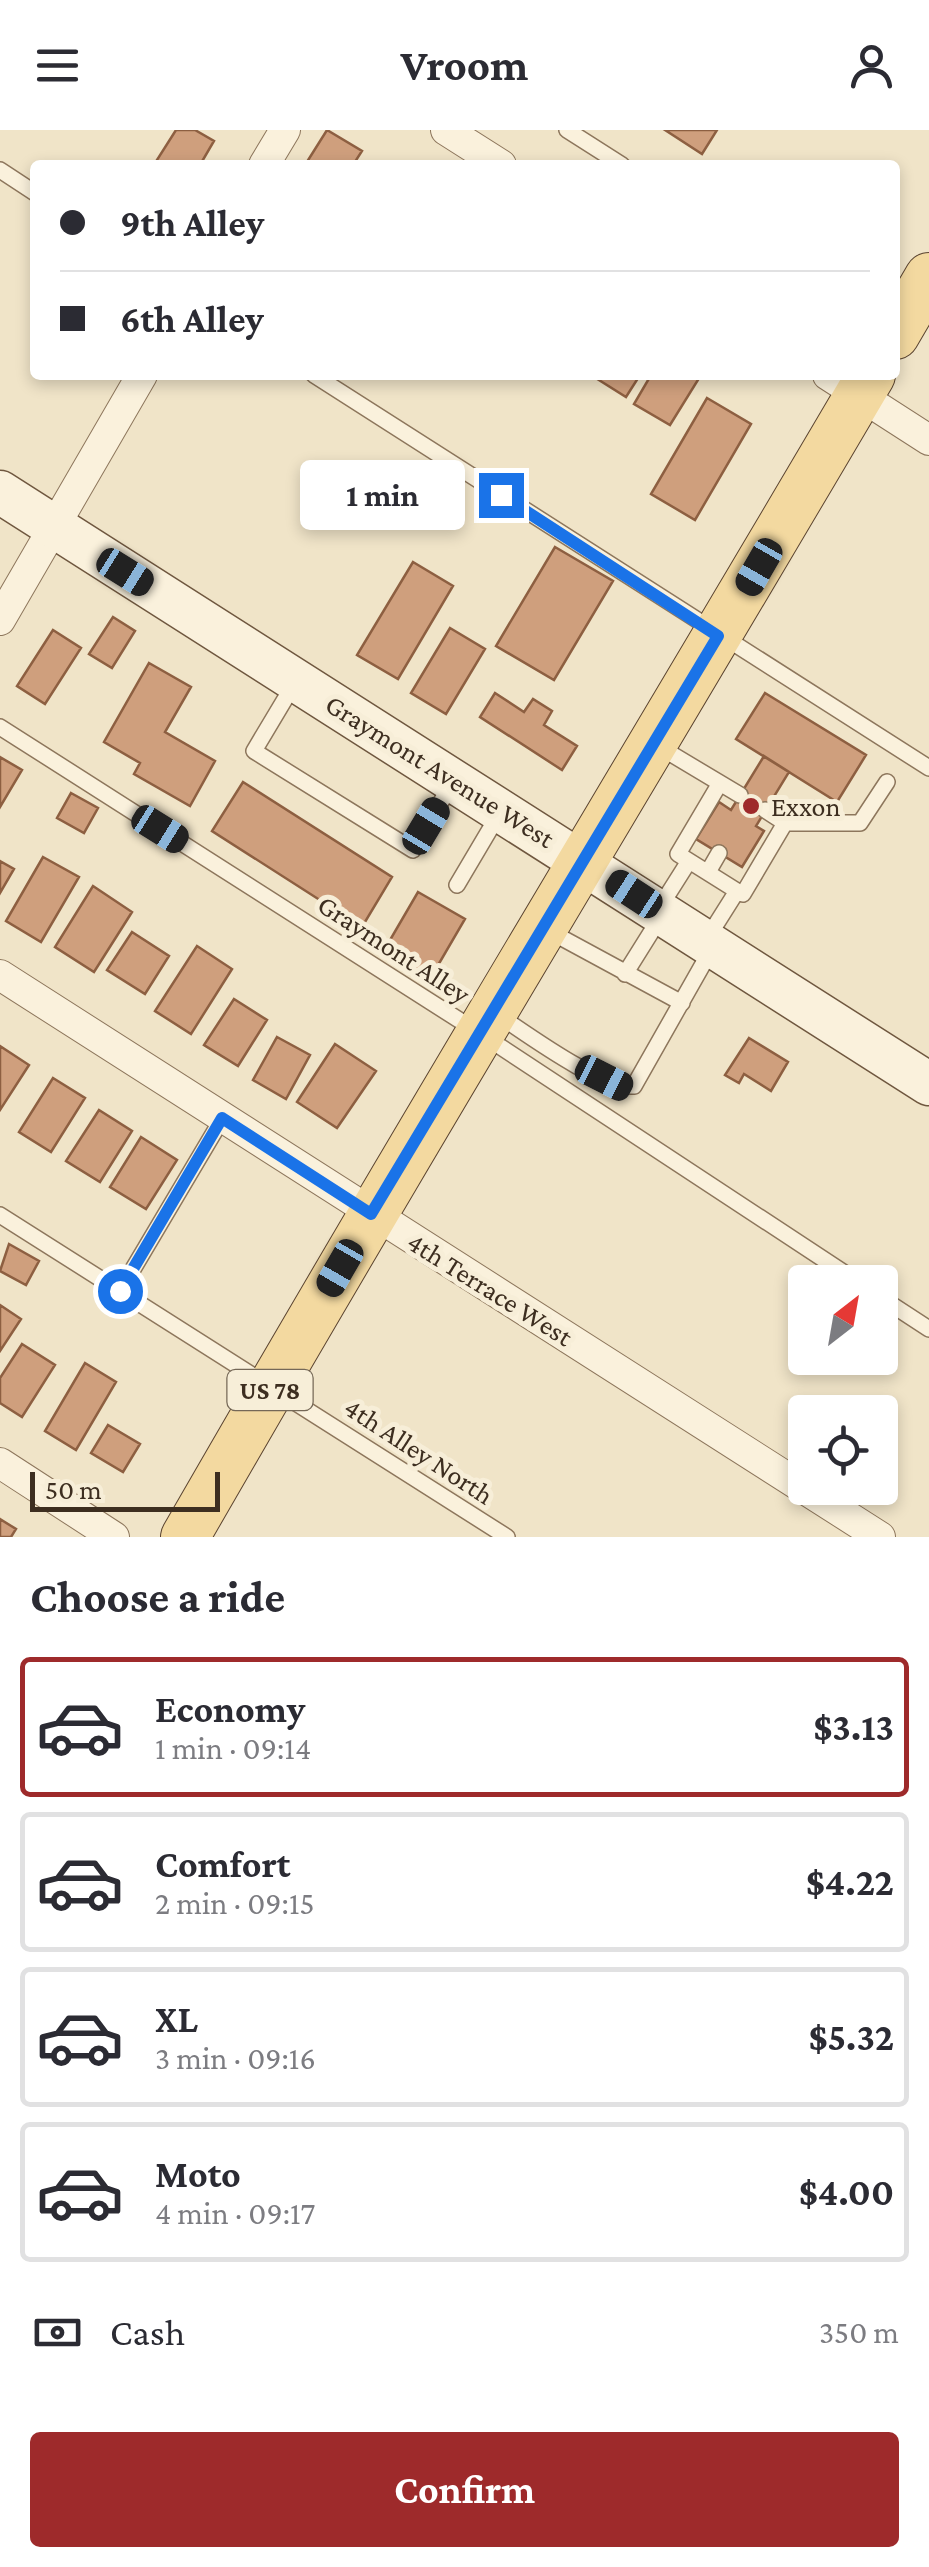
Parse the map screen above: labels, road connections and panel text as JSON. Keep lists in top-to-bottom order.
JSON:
{
  "streets": {
    "main road": ["Graymont Avenue West", "US 78"],
    "street": ["4th Terrace West"],
    "lane": ["Graymont Alley", "4th Alley North"]
  },
  "crossings": [
    ["Graymont Avenue West", "US 78"],
    ["Graymont Alley", "US 78"],
    ["4th Terrace West", "US 78"],
    ["US 78", "4th Alley North"]
  ],
  "places": ["Exxon"],
  "scale_bar": "50 m",
  "north": "top right",
  "page": {
    "header": "Vroom",
    "banner": ["9th Alley", "6th Alley"],
    "bubble": "1 min",
    "scale": "50 m",
    "heading": "Choose a ride",
    "list": [
      {
        "name": "Economy",
        "note": "1 min · 09:14",
        "value": "$3.13"
      },
      {
        "name": "Comfort",
        "note": "2 min · 09:15",
        "value": "$4.22"
      },
      {
        "name": "XL",
        "note": "3 min · 09:16",
        "value": "$5.32"
      },
      {
        "name": "Moto",
        "note": "4 min · 09:17",
        "value": "$4.00"
      }
    ],
    "pay": ["Cash", "350 m"],
    "buttons": "Confirm"
  }
}
